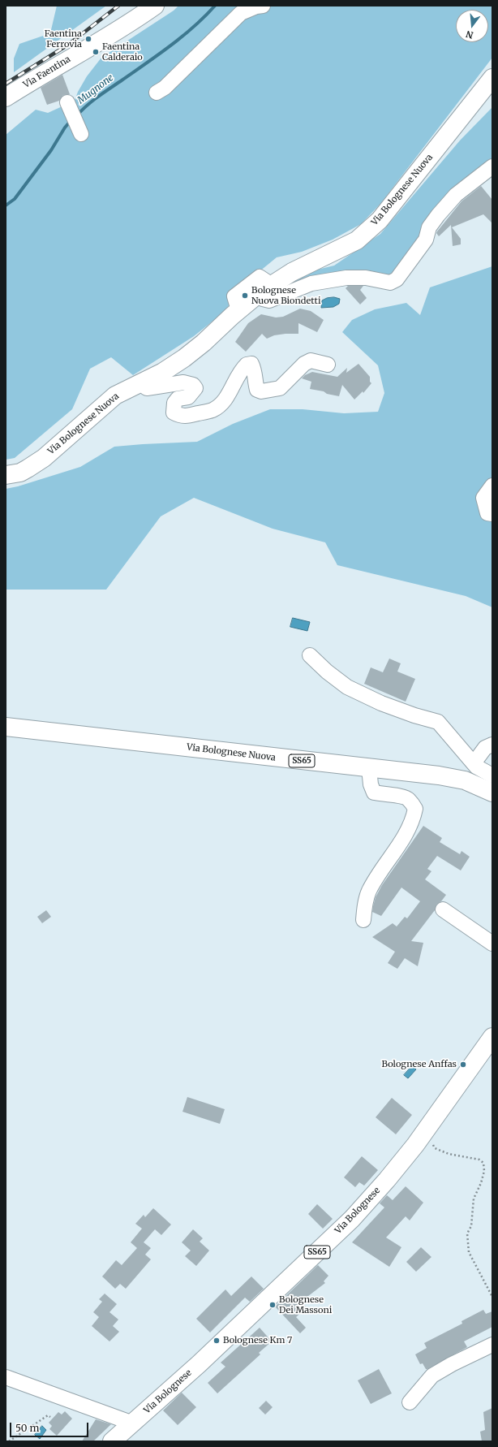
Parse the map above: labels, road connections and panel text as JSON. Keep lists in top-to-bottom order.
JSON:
{
  "streets": {
    "main road": [
      "Via Faentina",
      "Via Bolognese Nuova",
      "SS65",
      "Via Bolognese"
    ]
  },
  "water": ["Mugnone"],
  "places": [
    "Faentina Ferrovia",
    "Faentina Calderaio",
    "Bolognese Nuova Biondetti",
    "Bolognese Anffas",
    "Bolognese Dei Massoni",
    "Bolognese Km 7"
  ],
  "scale_bar": "50 m",
  "north": "bottom"
}
